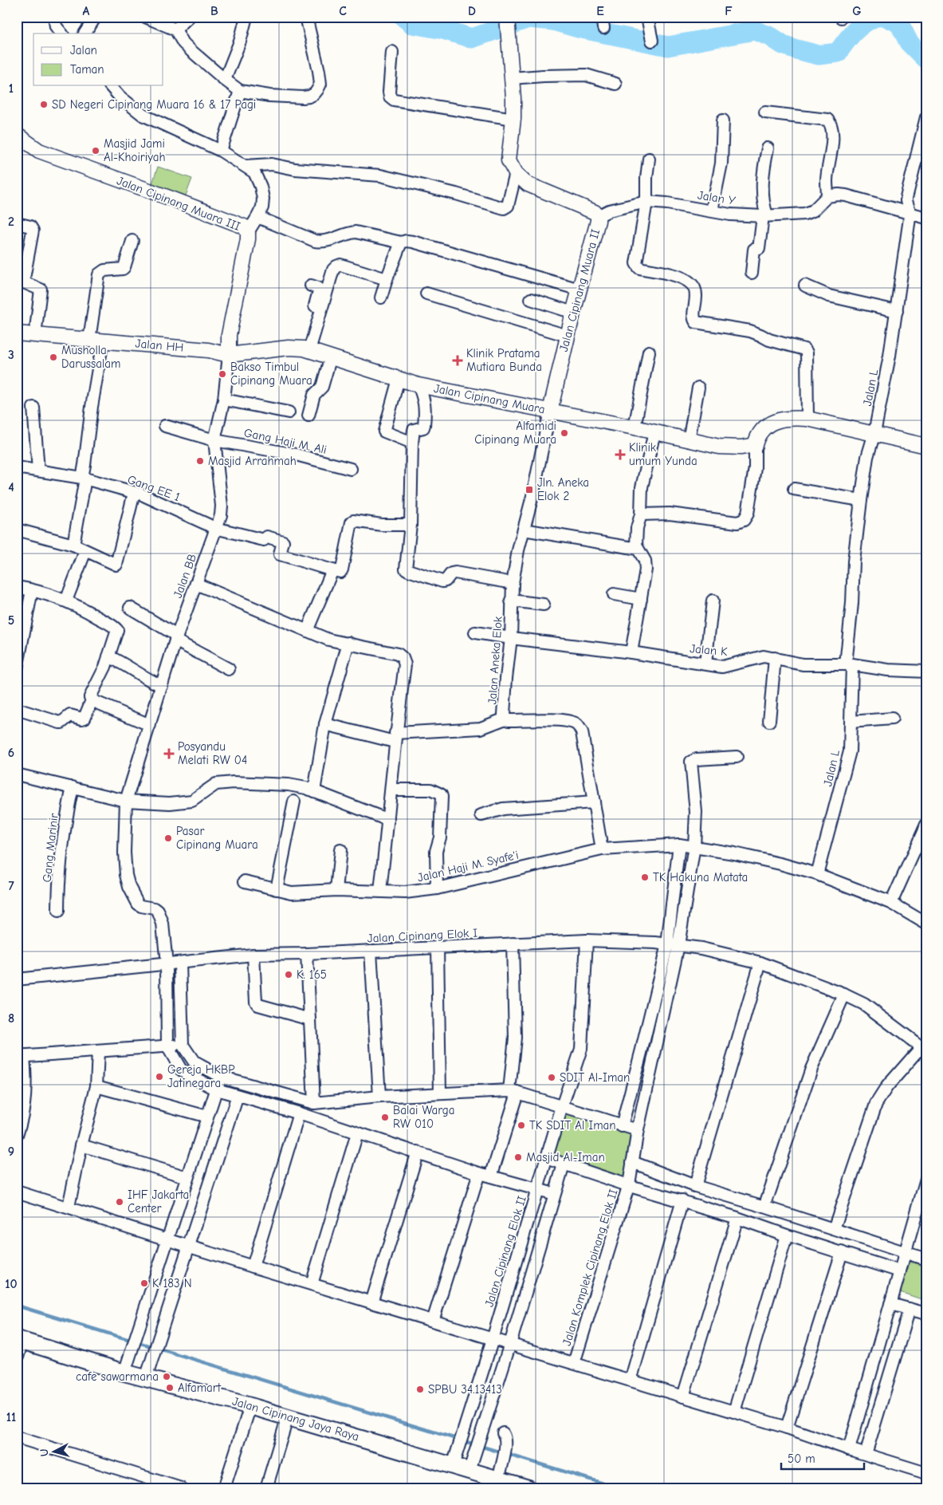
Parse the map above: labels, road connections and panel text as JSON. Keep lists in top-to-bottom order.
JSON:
{
  "streets": {
    "main road": ["Jalan Cipinang Jaya Raya"],
    "street": [
      "Jalan Y",
      "Jalan Cipinang Muara III",
      "Jalan Cipinang Muara II",
      "Jalan HH",
      "Jalan L",
      "Jalan Cipinang Muara",
      "Gang Haji M. Ali",
      "Gang EE 1",
      "Jalan BB",
      "Jalan K",
      "Jalan Aneka Elok",
      "Gang Marinir",
      "Jalan Haji M. Syafe'i",
      "Jalan Cipinang Elok I",
      "Jalan Cipinang Elok II",
      "Jalan Komplek Cipinang Elok II"
    ]
  },
  "crossings": [
    ["Jalan Y", "Jalan Cipinang Muara II"],
    ["Jalan Cipinang Muara III", "Jalan HH"],
    ["Jalan Cipinang Muara III", "Jalan Cipinang Muara"],
    ["Jalan Cipinang Muara III", "Jalan BB"],
    ["Jalan Cipinang Muara II", "Jalan Cipinang Muara"],
    ["Jalan Cipinang Muara II", "Jalan Aneka Elok"],
    ["Jalan HH", "Jalan Cipinang Muara"],
    ["Jalan HH", "Jalan BB"],
    ["Jalan L", "Jalan K"],
    ["Jalan Cipinang Muara", "Jalan BB"],
    ["Jalan Cipinang Muara", "Jalan Aneka Elok"],
    ["Gang Haji M. Ali", "Jalan BB"],
    ["Gang EE 1", "Jalan BB"],
    ["Jalan BB", "Jalan Cipinang Elok I"],
    ["Jalan K", "Jalan Aneka Elok"],
    ["Jalan Aneka Elok", "Jalan Haji M. Syafe'i"],
    ["Jalan Cipinang Elok I", "Jalan Cipinang Elok II"],
    ["Jalan Cipinang Elok II", "Jalan Komplek Cipinang Elok II"],
    ["Jalan Cipinang Elok II", "Jalan Cipinang Jaya Raya"]
  ],
  "places": {
    "other": [
      "SD Negeri Cipinang Muara 16 & 17 Pagi",
      "Masjid Jami Al-Khoiriyah",
      "Musholla Darussalam",
      "Bakso Timbul Cipinang Muara",
      "Alfamidi Cipinang Muara",
      "Masjid Arrahmah",
      "Pasar Cipinang Muara",
      "TK Hakuna Matata",
      "K. 165",
      "Gereja HKBP Jatinegara",
      "SDIT Al-Iman",
      "Balai Warga RW 010",
      "TK SDIT Al Iman",
      "Masjid Al-Iman",
      "IHF Jakarta Center",
      "K 183 N",
      "cafe sawarmana",
      "Alfamart",
      "SPBU 34.13413"
    ],
    "health": ["Klinik Pratama Mutiara Bunda", "Klinik umum Yunda", "Posyandu Melati RW 04"],
    "transit": ["Jln. Aneka Elok 2"]
  },
  "legend": ["Jalan", "Taman"],
  "scale_bar": "50 m",
  "north": "left",
  "grid": {
    "columns": [
      "A",
      "B",
      "C",
      "D",
      "E",
      "F",
      "G"
    ],
    "rows": [
      "1",
      "2",
      "3",
      "4",
      "5",
      "6",
      "7",
      "8",
      "9",
      "10",
      "11"
    ]
  }
}
